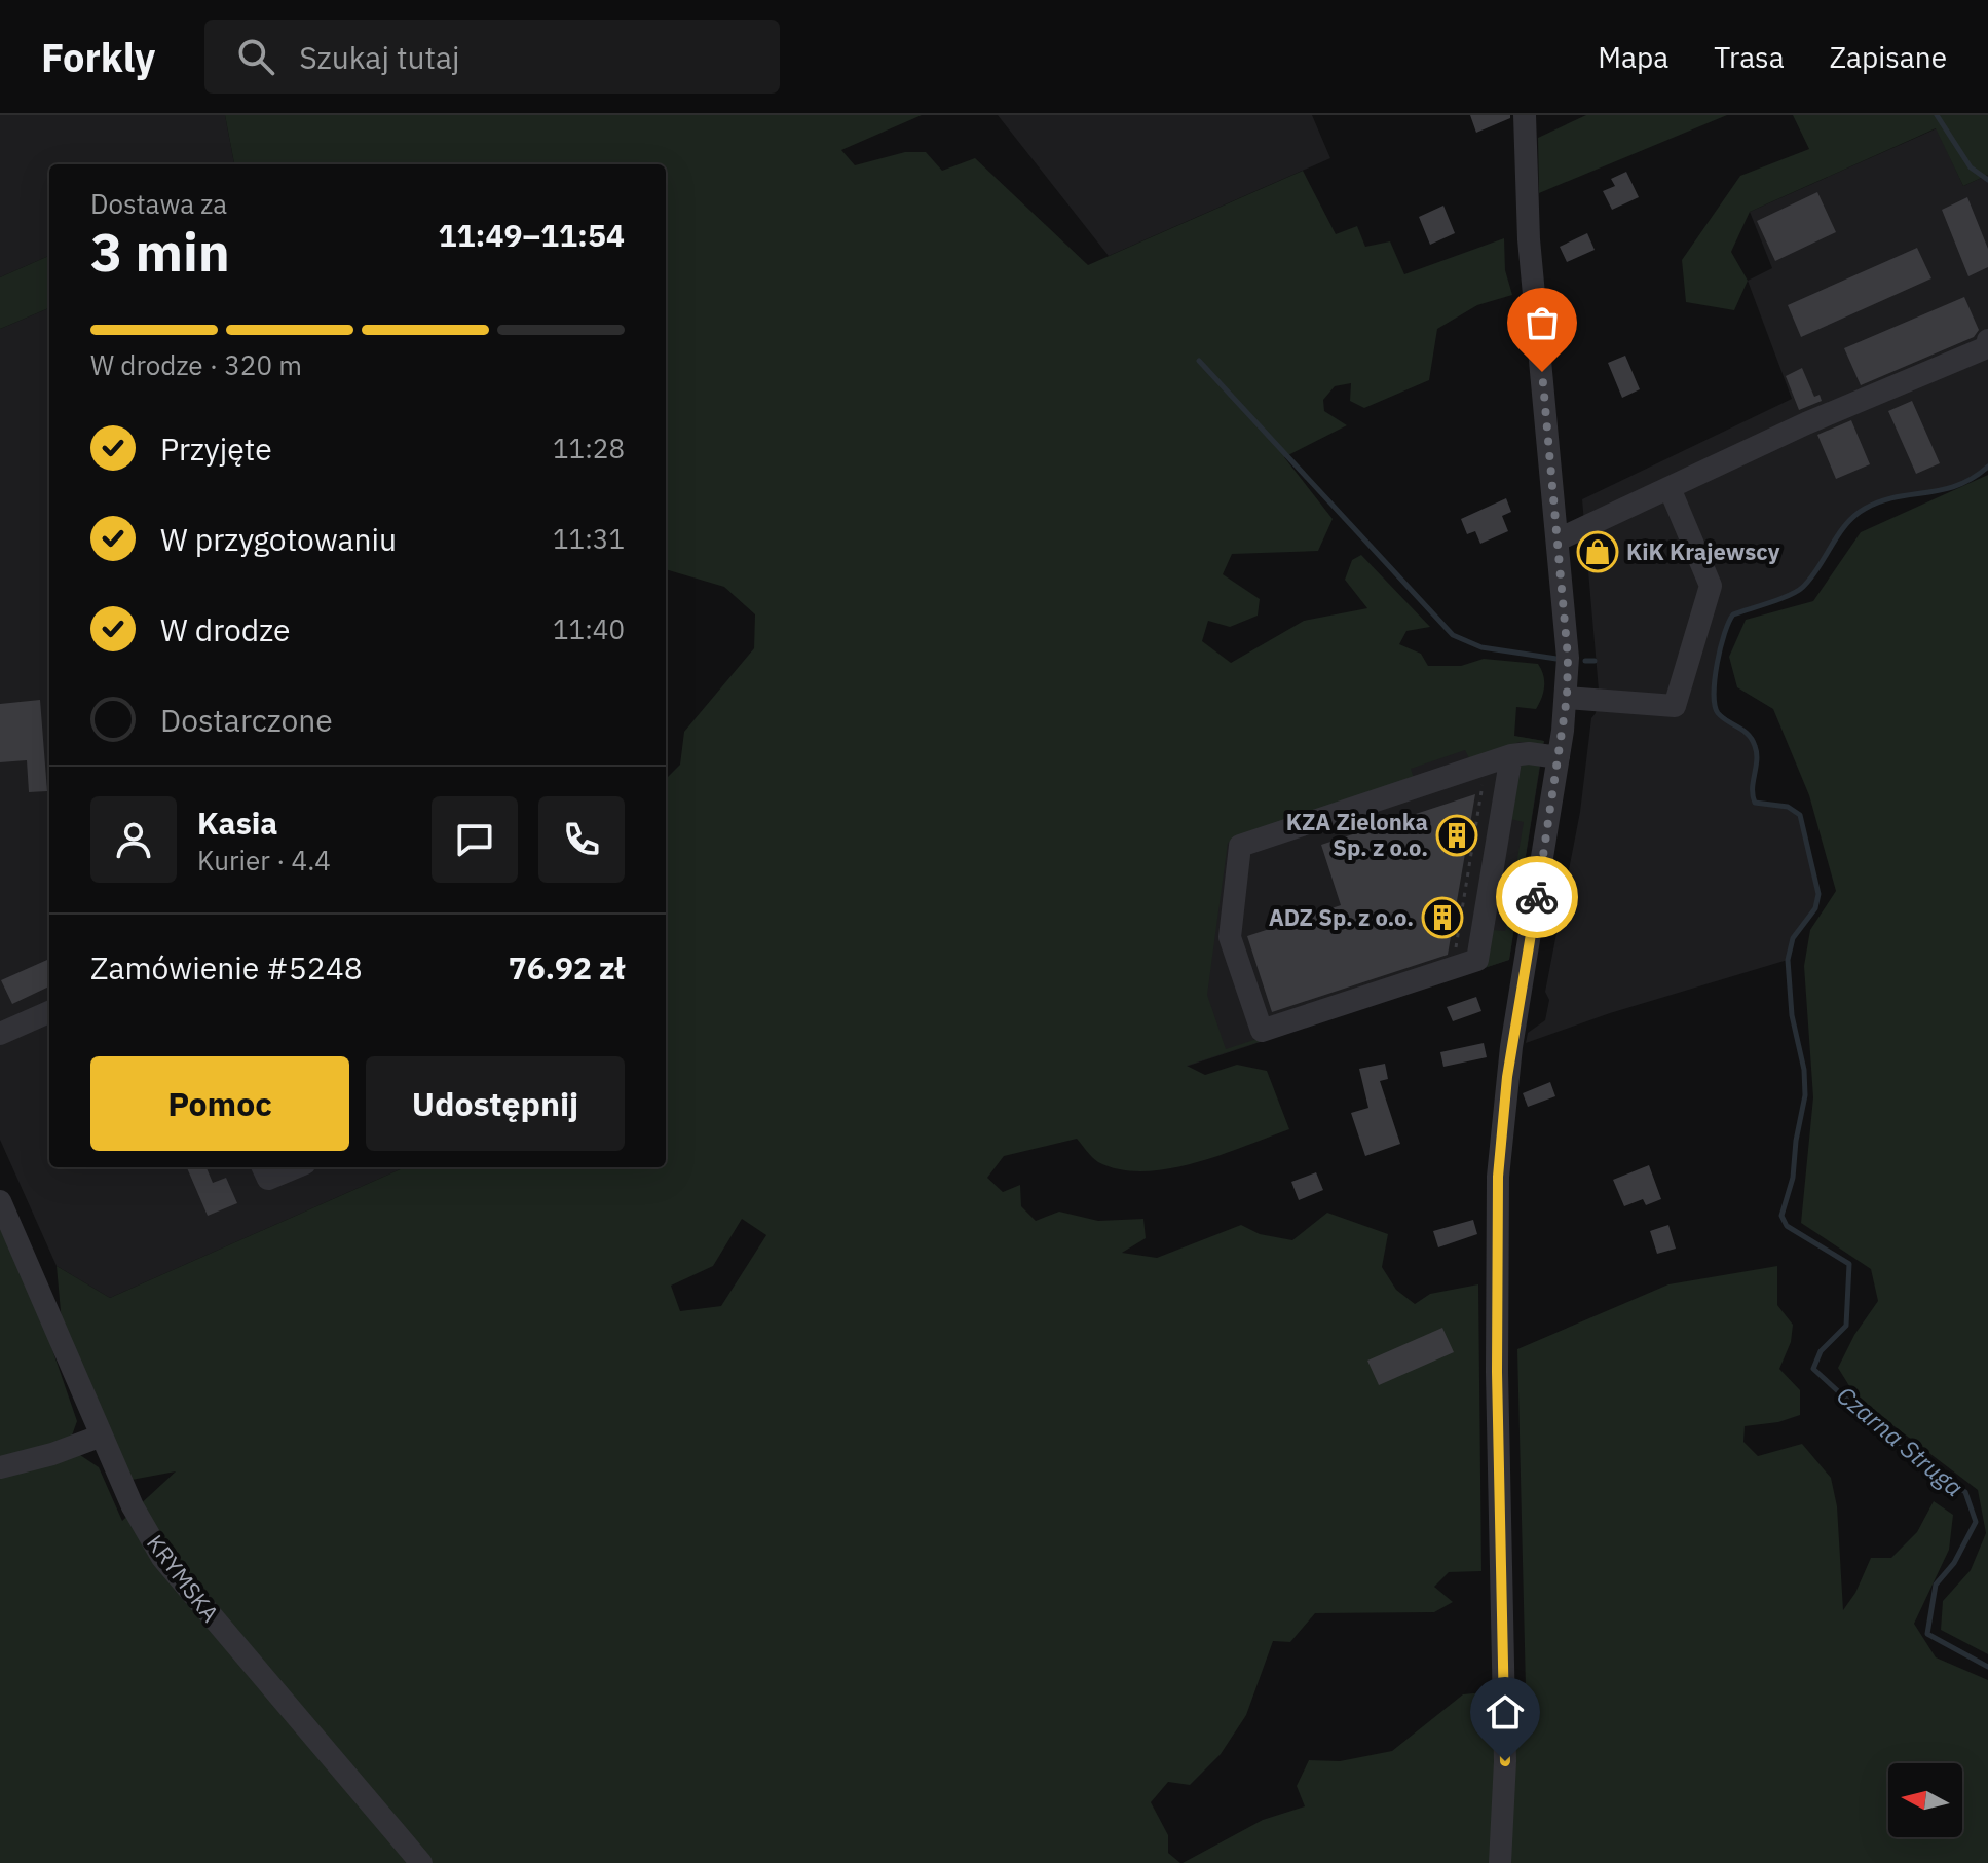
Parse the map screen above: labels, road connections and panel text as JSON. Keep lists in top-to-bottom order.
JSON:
{
  "streets": {
    "street": ["KRYMSKA"]
  },
  "water": ["Czarna Struga"],
  "places": {
    "shop": ["KiK Krajewscy"],
    "building": ["KZA Zielonka Sp. z o.o.", "ADZ Sp. z o.o."]
  },
  "north": "left",
  "page": {
    "header": "Forkly",
    "search": "Szukaj tutaj",
    "nav": ["Mapa", "Trasa", "Zapisane"],
    "heading": ["3 min", "Dostawa za", "11:49–11:54"],
    "panel": [
      "Kasia",
      "Kurier · 4.4",
      "Zamówienie #5248",
      "76.92 zł"
    ],
    "bar": "W drodze · 320 m",
    "list": [
      ["Przyjęte", "11:28"],
      ["W przygotowaniu", "11:31"],
      ["W drodze", "11:40"],
      "Dostarczone"
    ],
    "buttons": ["Pomoc", "Udostępnij"]
  }
}
